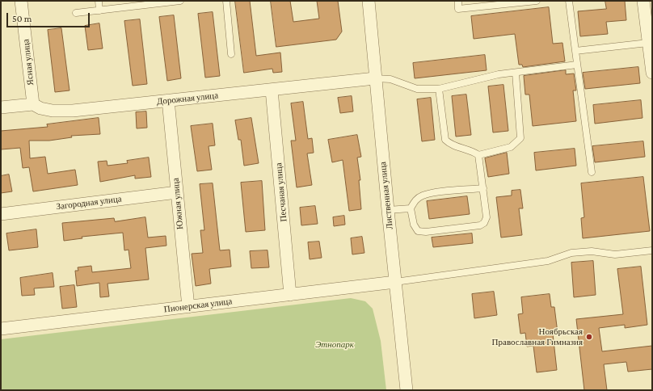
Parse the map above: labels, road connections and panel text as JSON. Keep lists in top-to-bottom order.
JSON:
{
  "streets": {
    "street": [
      "Ясная улица",
      "Дорожная улица",
      "Песчаная улица",
      "Лиственная улица",
      "Загородная улица",
      "Южная улица",
      "Пионерская улица"
    ]
  },
  "crossings": [
    ["Ясная улица", "Дорожная улица"],
    ["Дорожная улица", "Песчаная улица"],
    ["Дорожная улица", "Лиственная улица"],
    ["Дорожная улица", "Южная улица"],
    ["Песчаная улица", "Пионерская улица"],
    ["Лиственная улица", "Пионерская улица"],
    ["Загородная улица", "Южная улица"],
    ["Южная улица", "Пионерская улица"]
  ],
  "parks": ["Этнопарк"],
  "places": ["Ноябрьская Православная Гимназия"],
  "scale_bar": "50 m"
}
